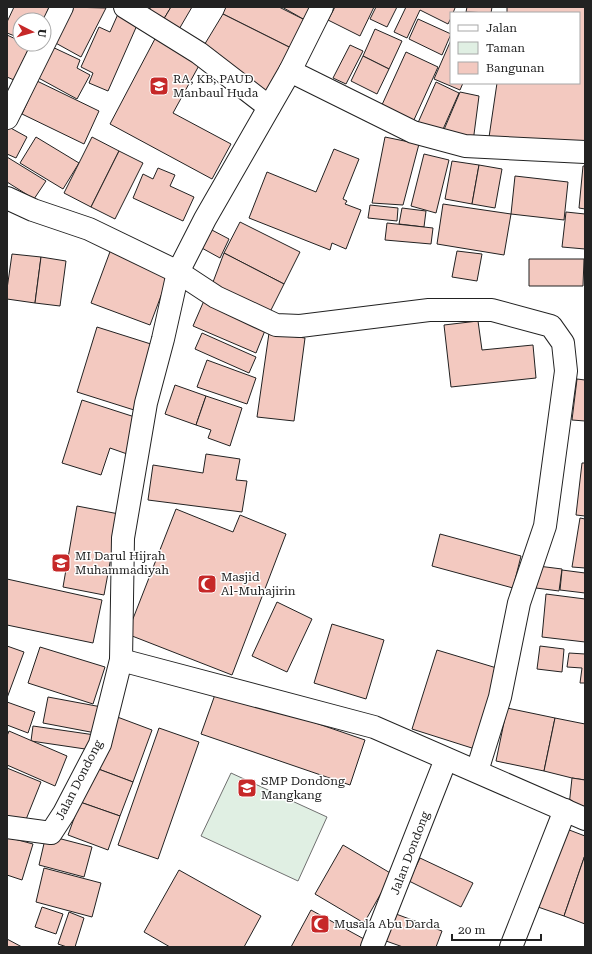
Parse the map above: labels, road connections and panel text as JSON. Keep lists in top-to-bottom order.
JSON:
{
  "streets": {
    "street": ["Jalan Dondong"]
  },
  "places": {
    "school or university": ["RA, KB, PAUD Manbaul Huda", "MI Darul Hijrah Muhammadiyah", "SMP Dondong Mangkang"],
    "mosque": ["Masjid Al-Muhajirin", "Musala Abu Darda"]
  },
  "legend": ["Jalan", "Taman", "Bangunan"],
  "scale_bar": "20 m",
  "north": "right"
}
